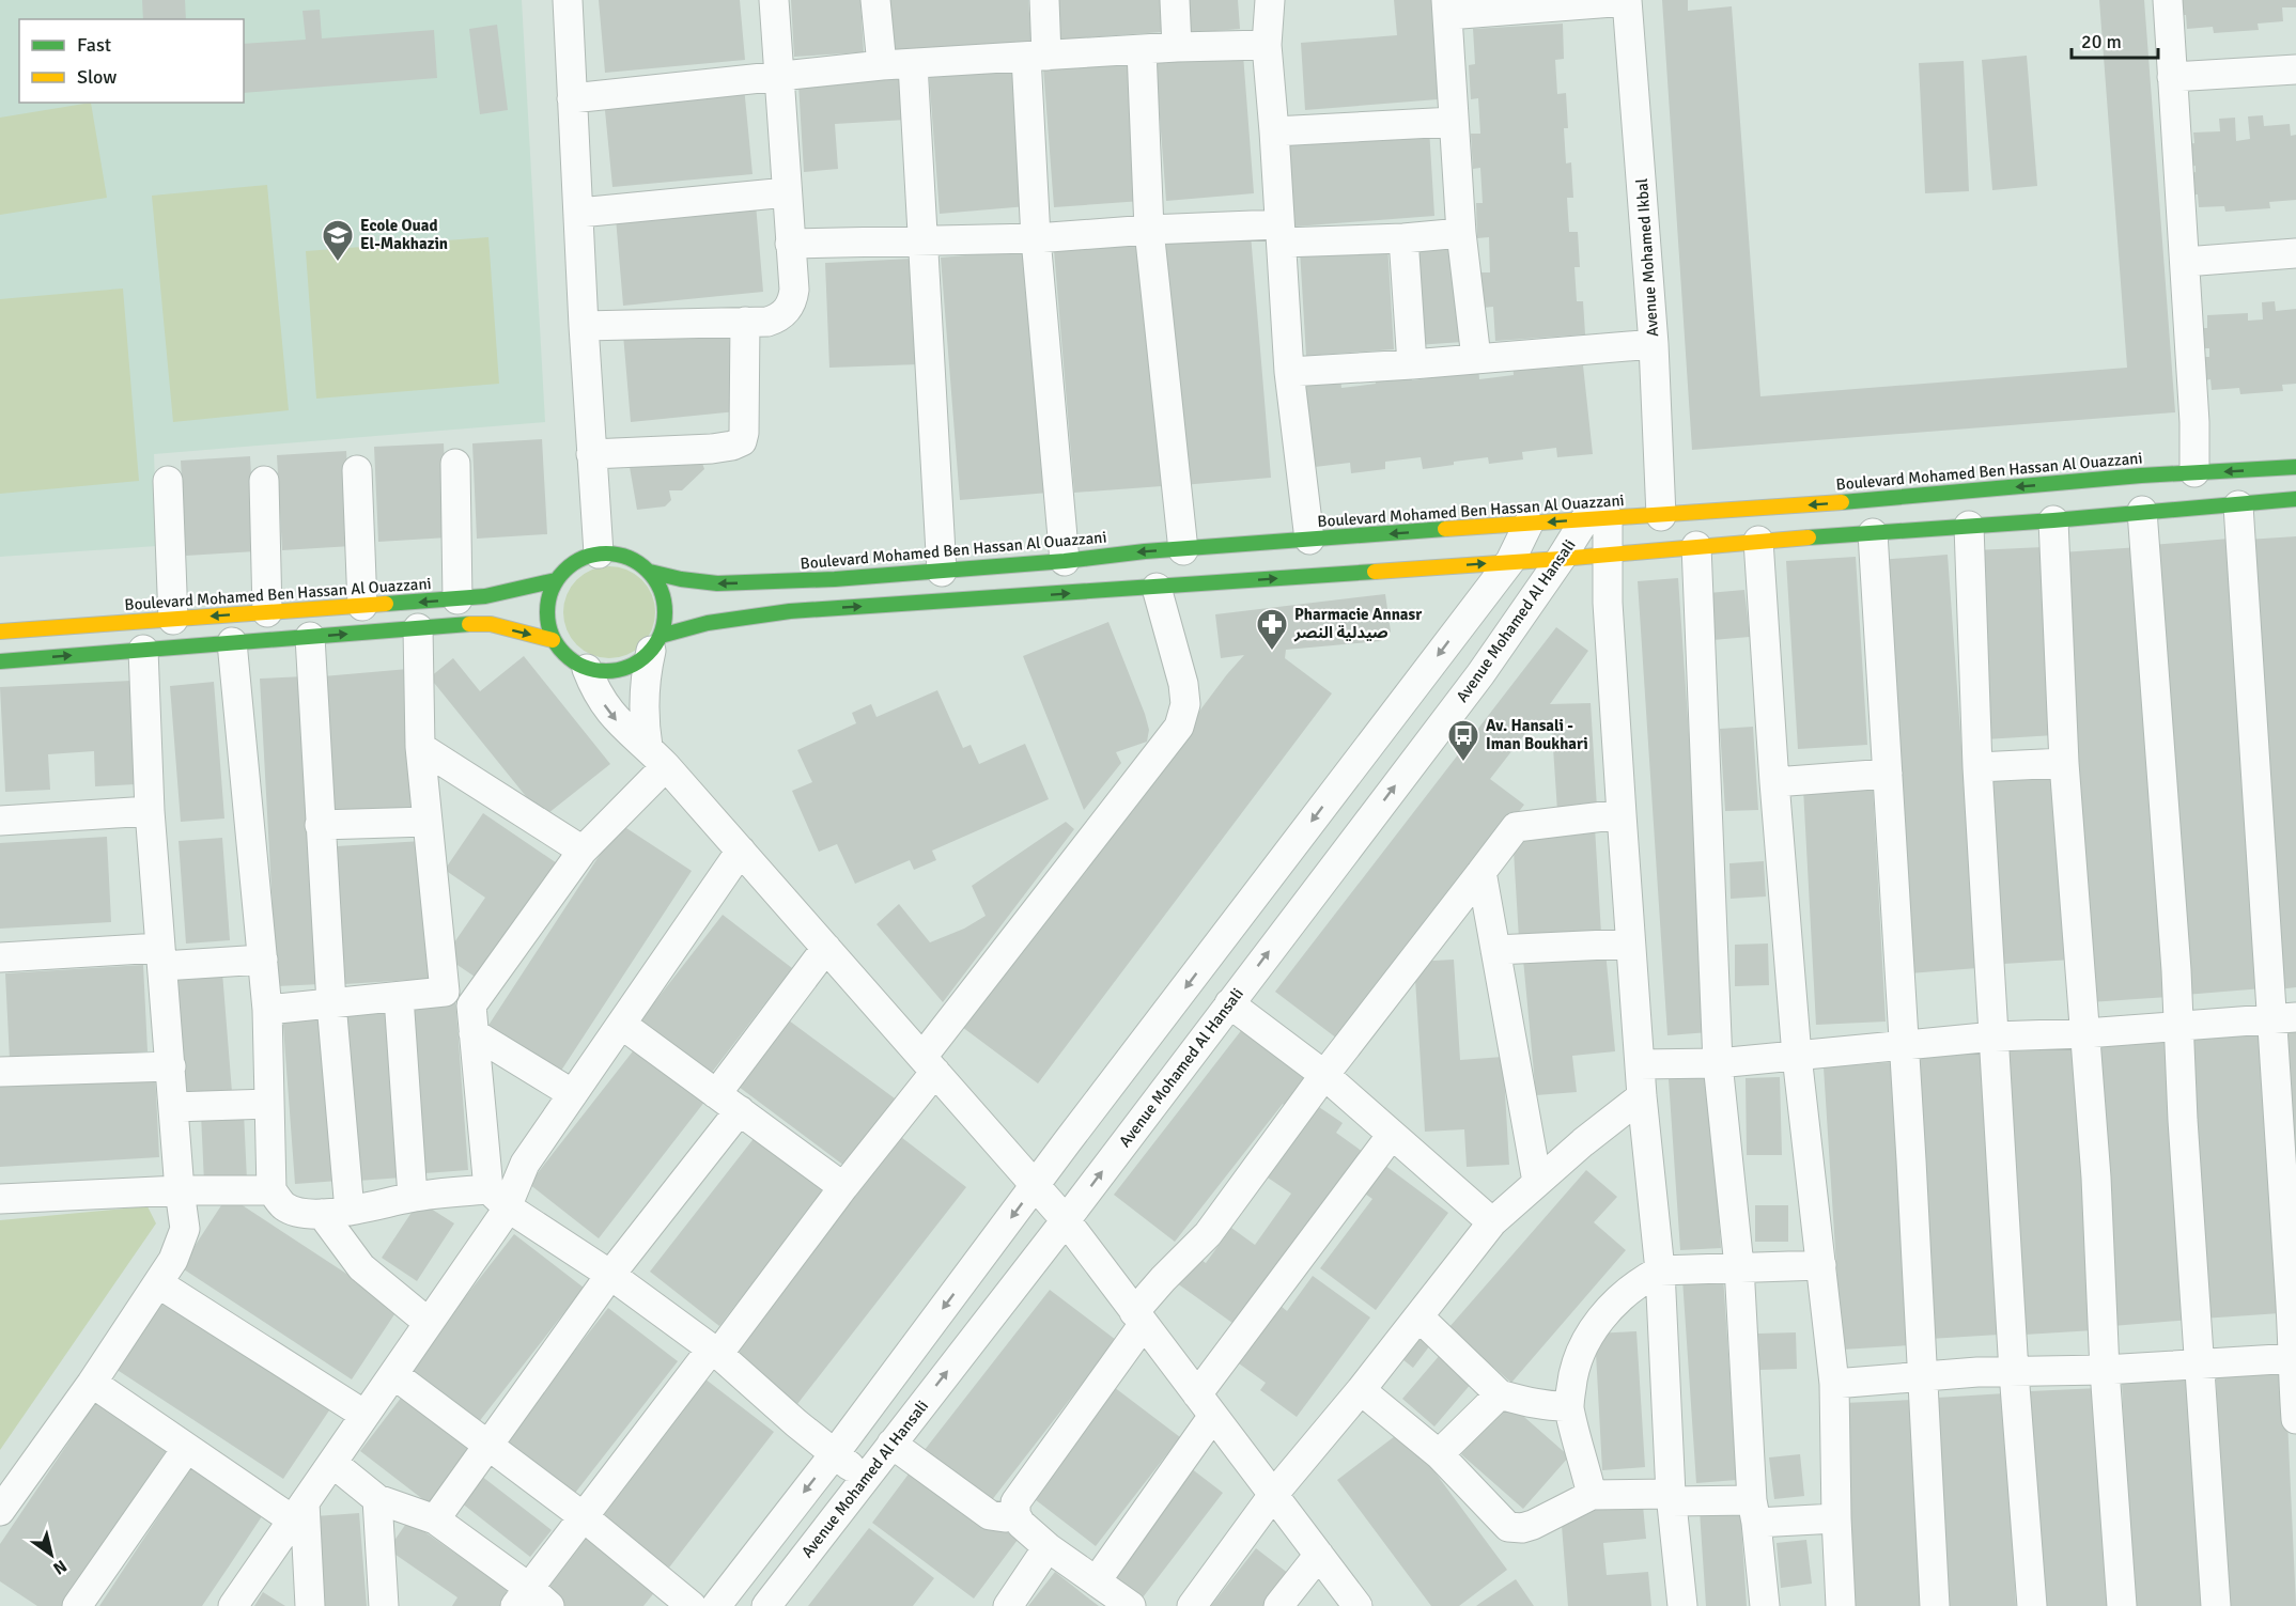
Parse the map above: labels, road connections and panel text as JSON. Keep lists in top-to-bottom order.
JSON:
{
  "streets": {
    "street": ["Avenue Mohamed Ikbal", "Boulevard Mohamed Ben Hassan Al Ouazzani", "Avenue Mohamed Al Hansali"]
  },
  "crossings": [
    ["Avenue Mohamed Ikbal", "Boulevard Mohamed Ben Hassan Al Ouazzani"],
    ["Boulevard Mohamed Ben Hassan Al Ouazzani", "Avenue Mohamed Al Hansali"]
  ],
  "places": {
    "school or university": ["Ecole Ouad El-Makhazin"],
    "pharmacy": ["Pharmacie Annasr صيدلية النصر"],
    "bus stop": ["Av. Hansali - Iman Boukhari"]
  },
  "legend": ["Fast", "Slow"],
  "scale_bar": "20 m",
  "north": "bottom right"
}
